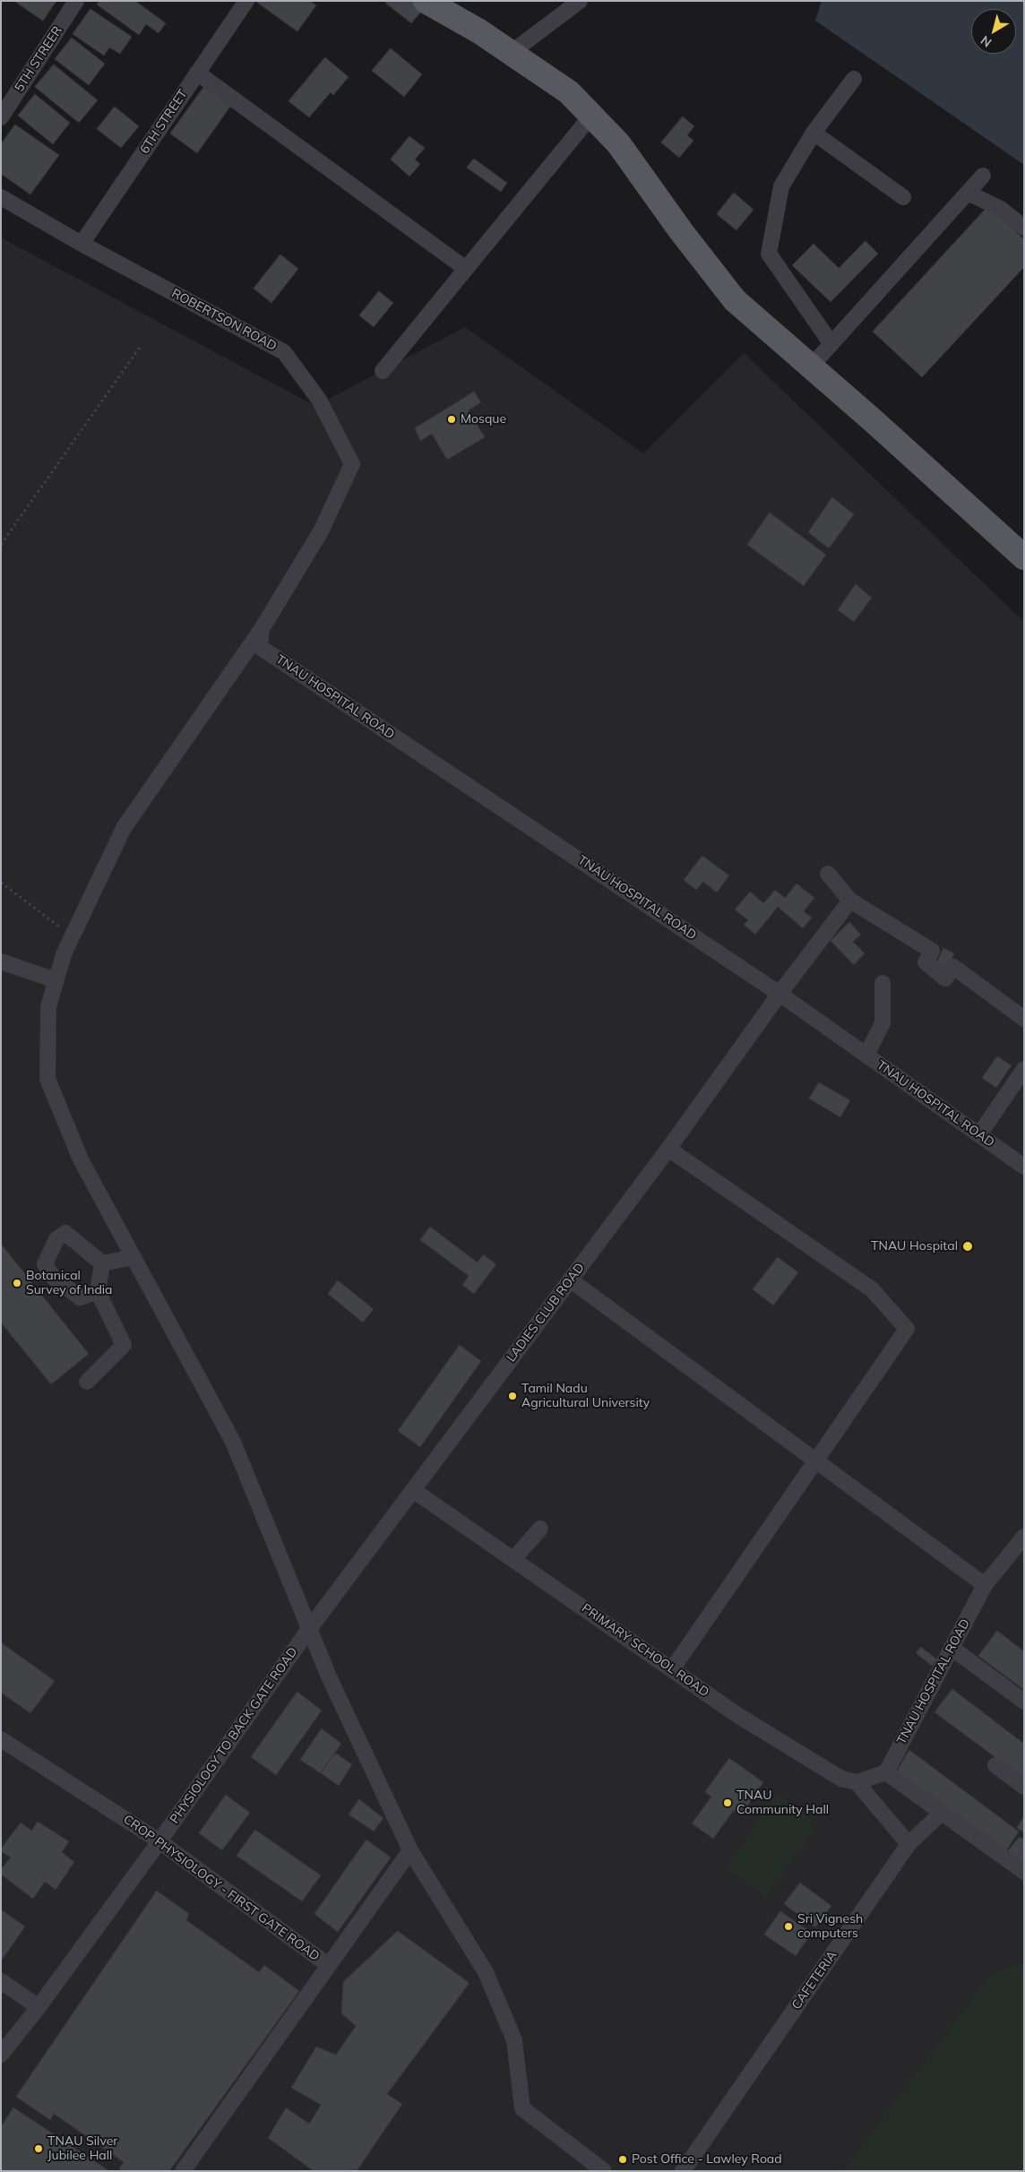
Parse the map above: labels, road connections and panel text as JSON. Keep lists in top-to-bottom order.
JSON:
{
  "streets": {
    "street": [
      "5TH STREER",
      "6TH STREET",
      "ROBERTSON ROAD",
      "TNAU HOSPITAL ROAD",
      "LADIES CLUB ROAD",
      "PRIMARY SCHOOL ROAD",
      "PHYSIOLOGY TO BACK GATE ROAD",
      "CROP PHYSIOLOGY - FIRST GATE ROAD",
      "CAFETERIA"
    ]
  },
  "crossings": [
    ["6TH STREET", "ROBERTSON ROAD"],
    ["ROBERTSON ROAD", "TNAU HOSPITAL ROAD"],
    ["TNAU HOSPITAL ROAD", "LADIES CLUB ROAD"],
    ["LADIES CLUB ROAD", "PRIMARY SCHOOL ROAD"],
    ["LADIES CLUB ROAD", "PHYSIOLOGY TO BACK GATE ROAD"],
    ["PHYSIOLOGY TO BACK GATE ROAD", "CROP PHYSIOLOGY - FIRST GATE ROAD"]
  ],
  "places": [
    "Mosque",
    "TNAU Hospital",
    "Botanical Survey of India",
    "Tamil Nadu Agricultural University",
    "TNAU Community Hall",
    "Sri Vignesh computers",
    "TNAU Silver Jubilee Hall",
    "Post Office - Lawley Road"
  ],
  "north": "bottom left"
}
